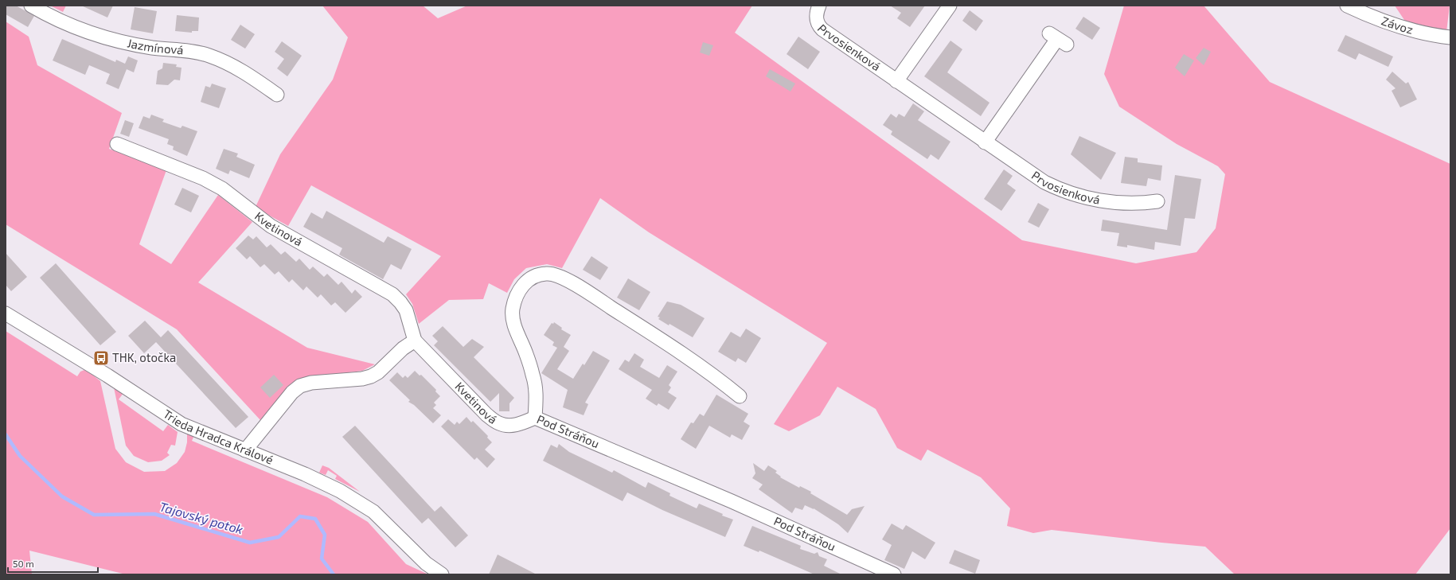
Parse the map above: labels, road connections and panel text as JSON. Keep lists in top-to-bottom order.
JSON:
{
  "streets": {
    "street": [
      "Závoz",
      "Jazmínová",
      "Prvosienková",
      "Kvetinová",
      "Pod Stráňou",
      "Trieda Hradca Králové"
    ]
  },
  "crossings": [
    ["Kvetinová", "Pod Stráňou"]
  ],
  "water": ["Tajovský potok"],
  "places": {
    "bus stop": ["THK, otočka"]
  },
  "scale_bar": "50 m"
}
